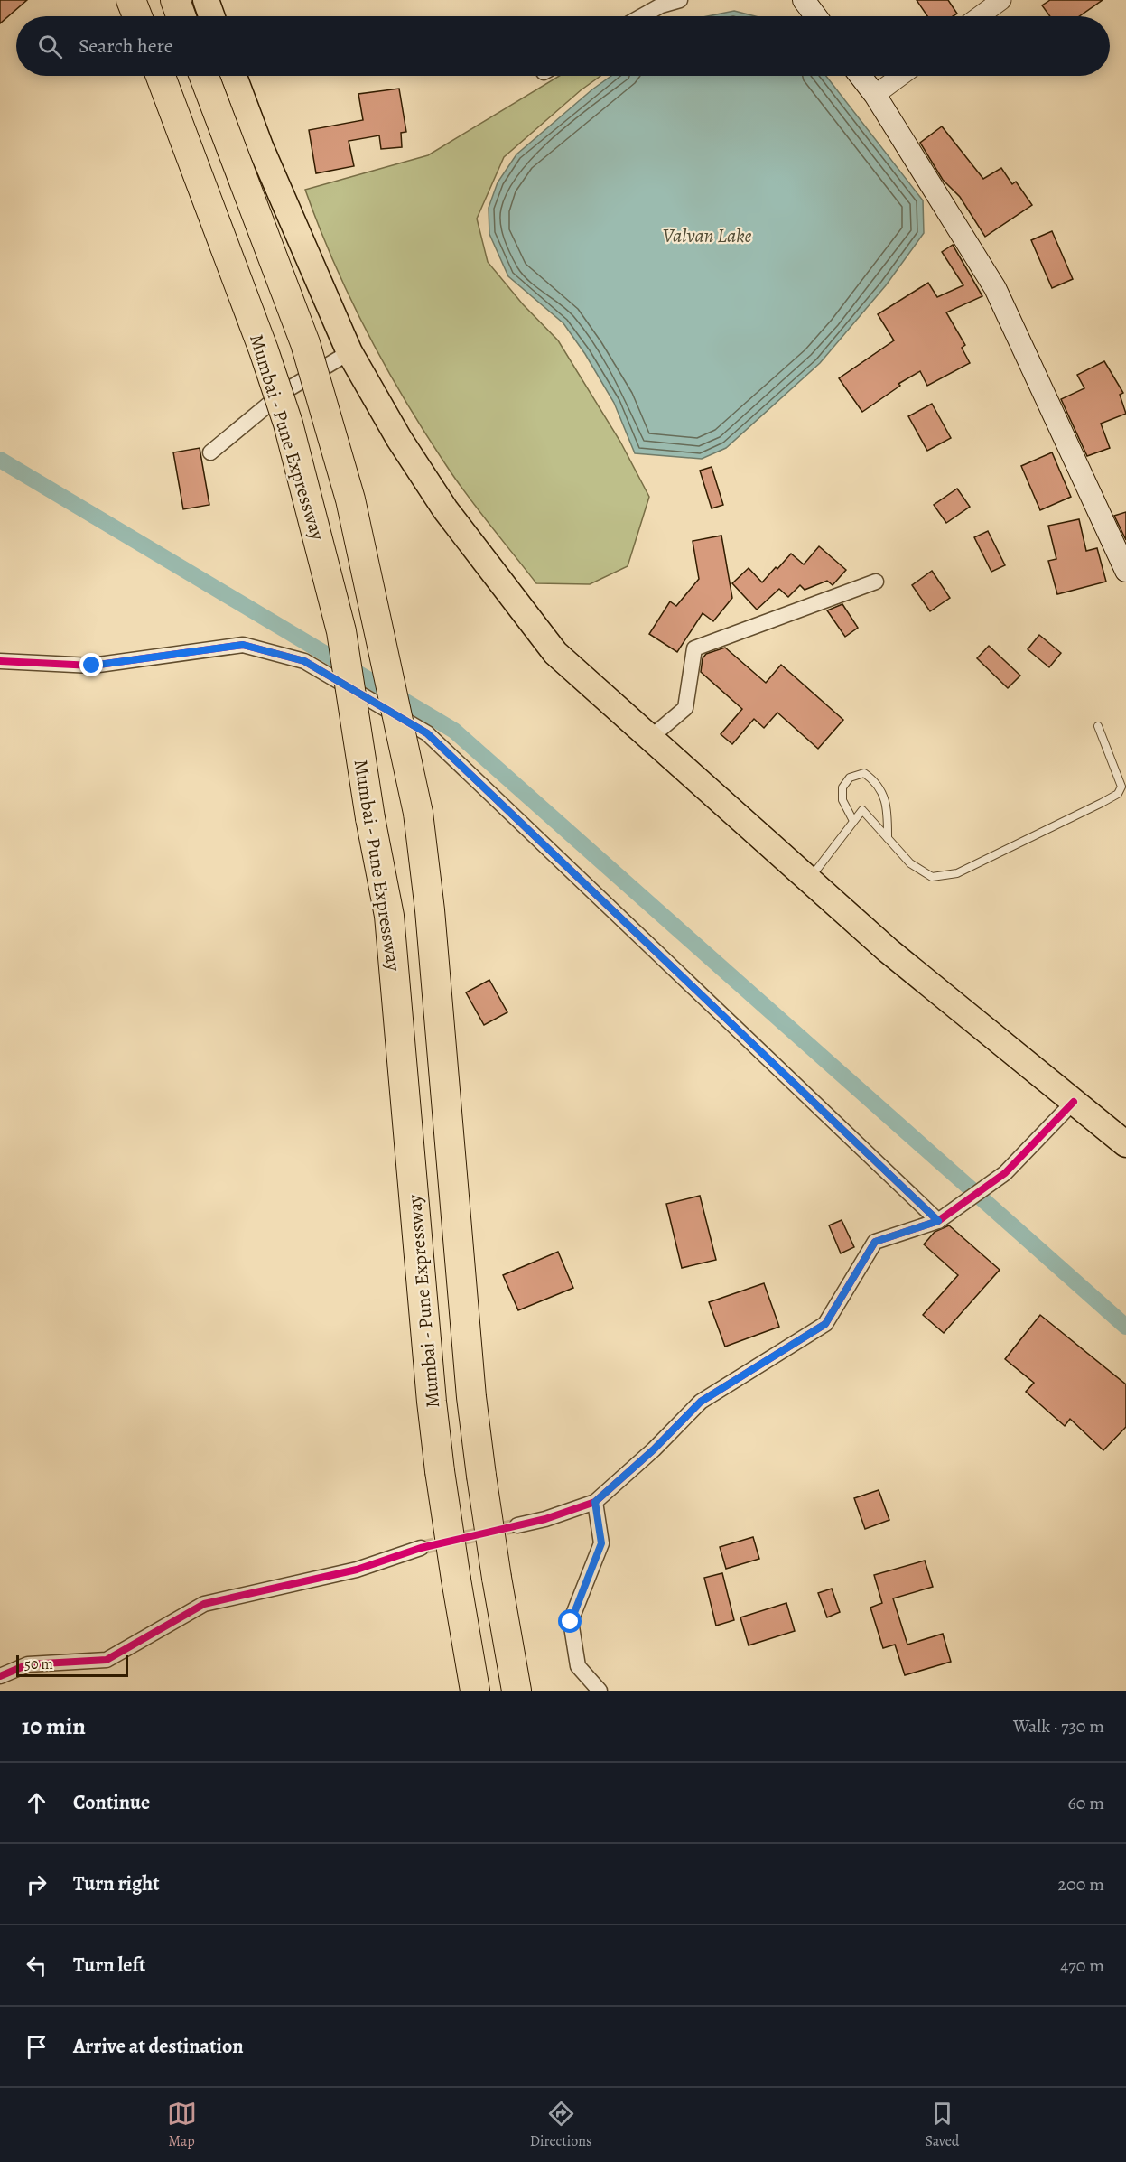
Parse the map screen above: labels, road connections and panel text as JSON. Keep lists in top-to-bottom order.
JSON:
{
  "streets": {
    "highway": ["Mumbai - Pune Expressway"]
  },
  "water": ["Valvan Lake"],
  "scale_bar": "50 m",
  "page": {
    "search": "Search here",
    "scale": "50 m",
    "heading": ["10 min", "Walk · 730 m"],
    "list": [
      ["Continue", "60 m"],
      ["Turn right", "200 m"],
      ["Turn left", "470 m"],
      "Arrive at destination"
    ],
    "nav": ["Map", "Directions", "Saved"]
  }
}
